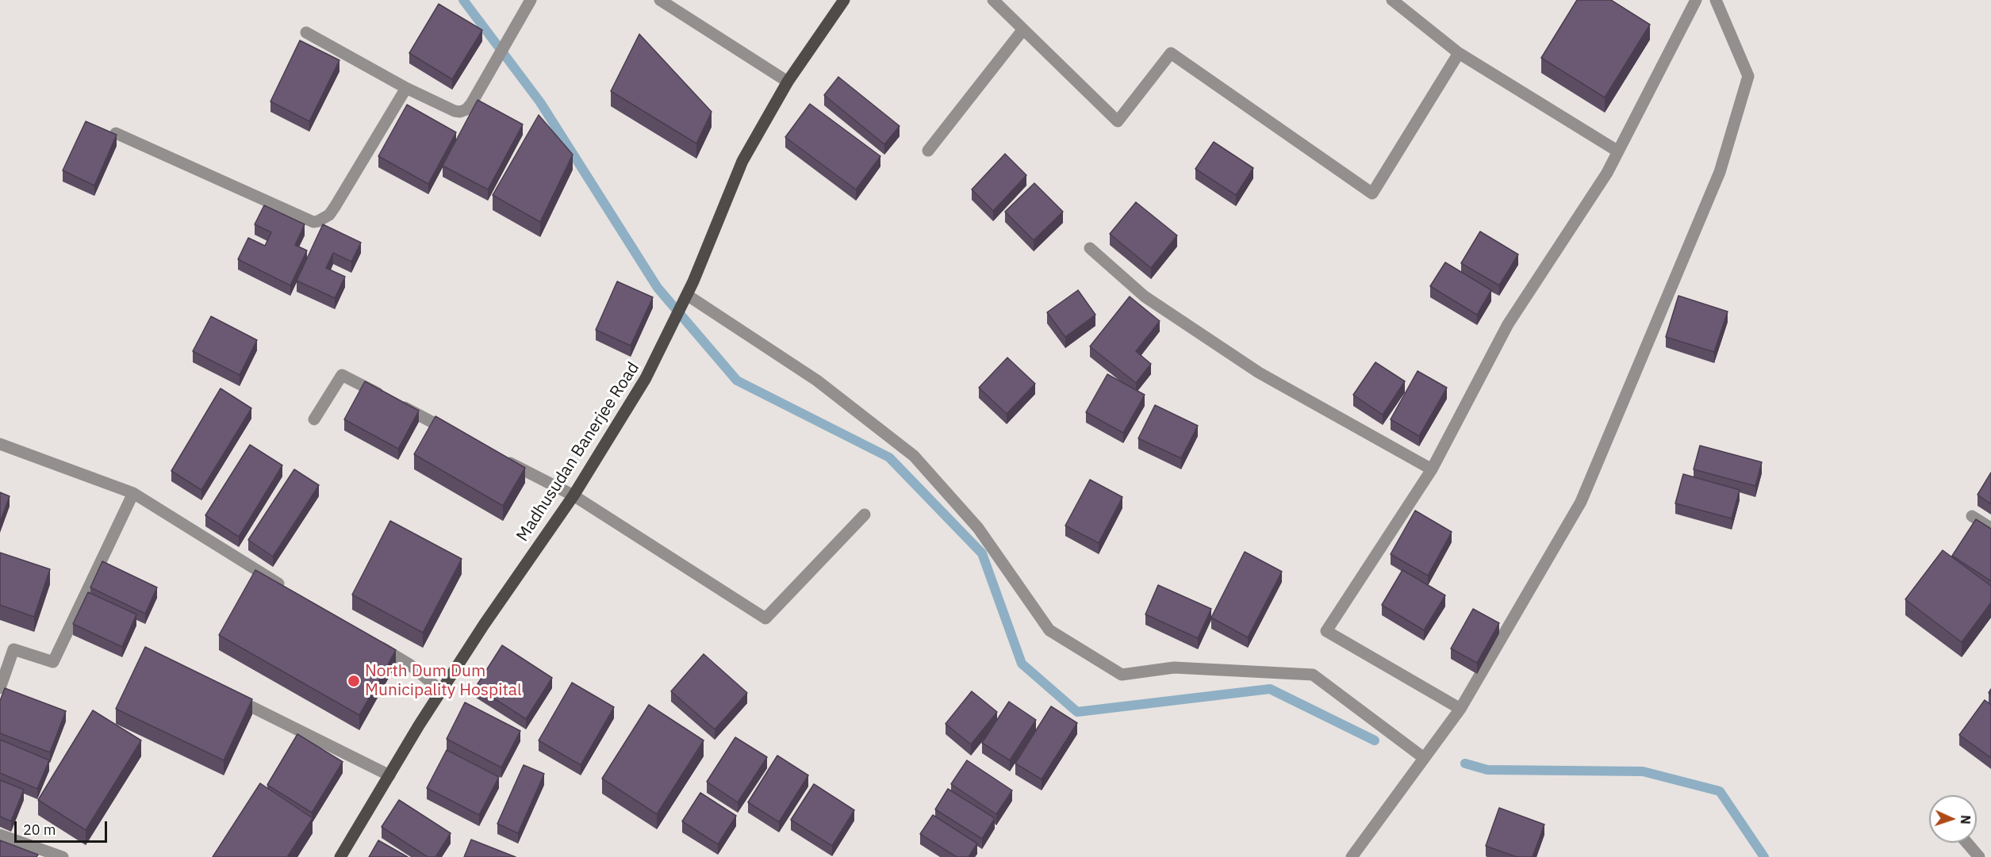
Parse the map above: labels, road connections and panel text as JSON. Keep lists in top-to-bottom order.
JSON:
{
  "streets": {
    "main road": ["Madhusudan Banerjee Road"]
  },
  "places": ["North Dum Dum Municipality Hospital"],
  "scale_bar": "20 m",
  "north": "right"
}
